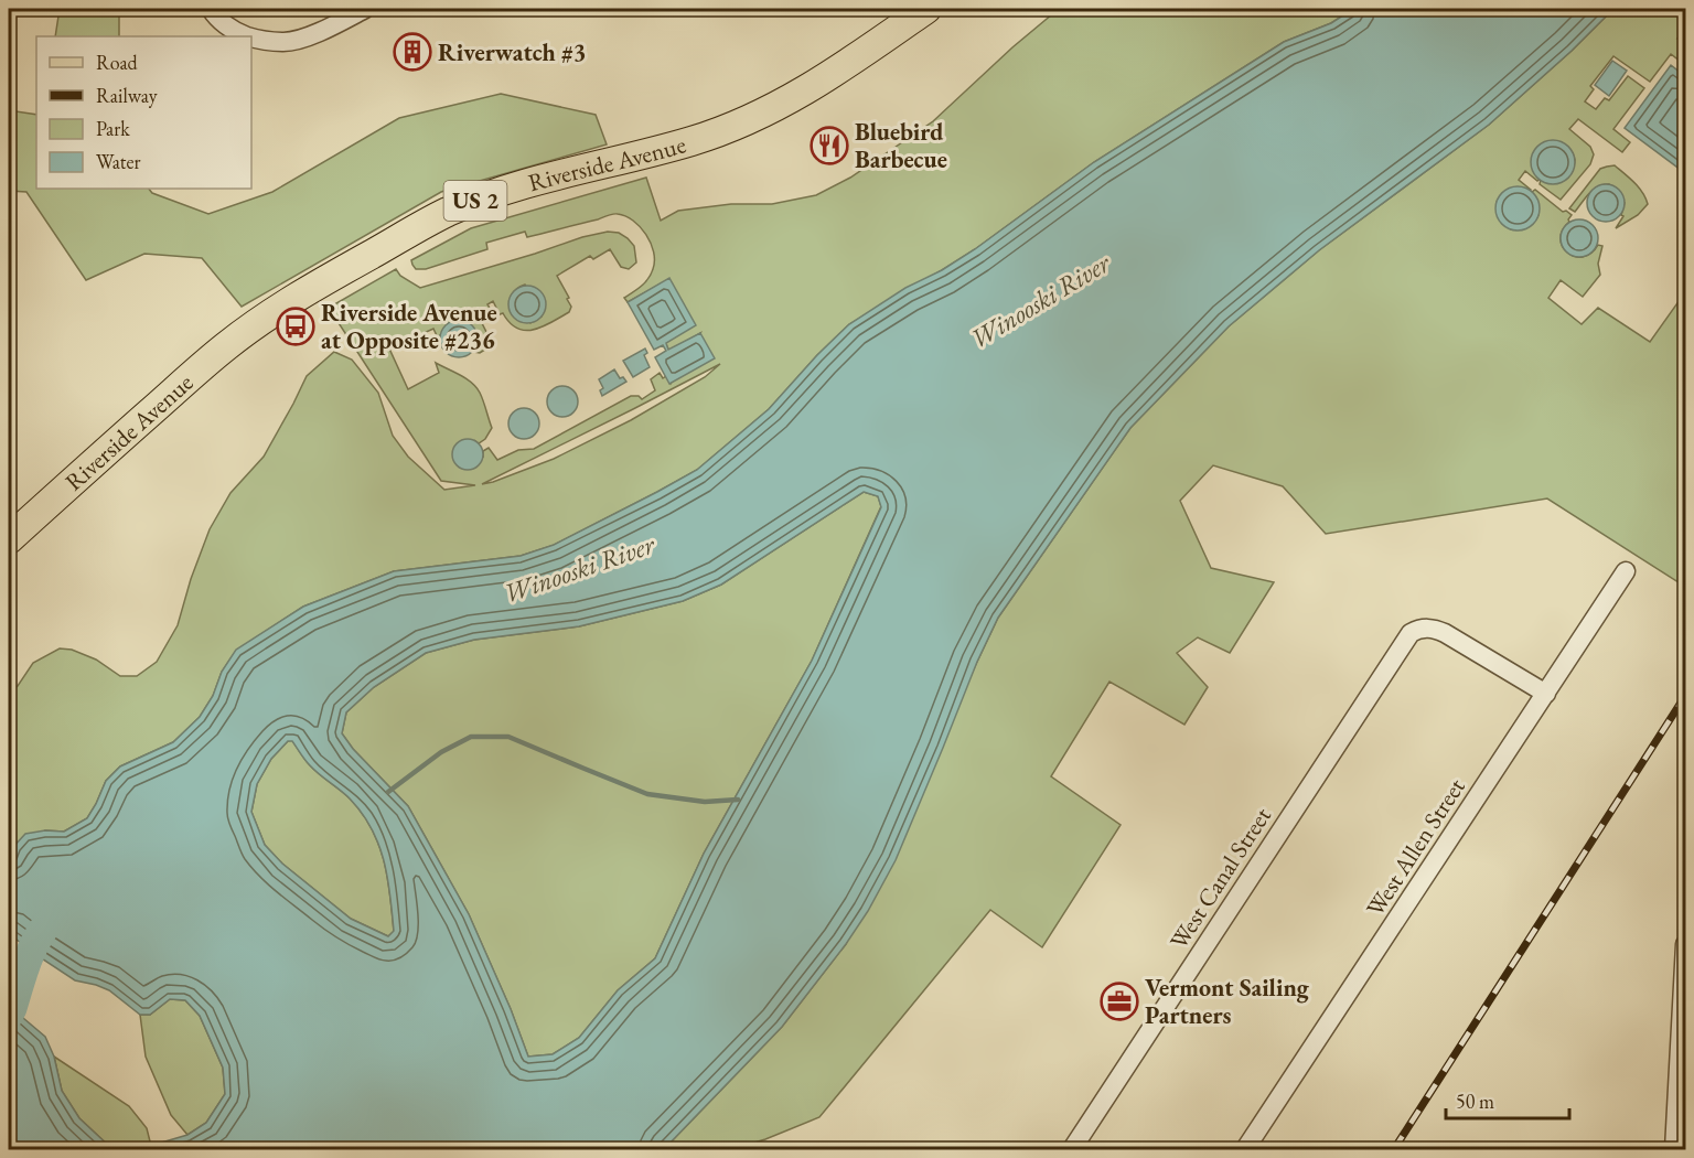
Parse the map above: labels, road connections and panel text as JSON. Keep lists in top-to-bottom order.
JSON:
{
  "streets": {
    "main road": ["Riverside Avenue", "US 2"],
    "street": ["West Allen Street", "West Canal Street"]
  },
  "crossings": [
    ["West Allen Street", "West Canal Street"]
  ],
  "water": ["Winooski River"],
  "places": {
    "building": ["Riverwatch #3"],
    "restaurant": ["Bluebird Barbecue"],
    "bus stop": ["Riverside Avenue at Opposite #236"],
    "office": ["Vermont Sailing Partners"]
  },
  "legend": [
    "Road",
    "Railway",
    "Park",
    "Water"
  ],
  "scale_bar": "50 m"
}
